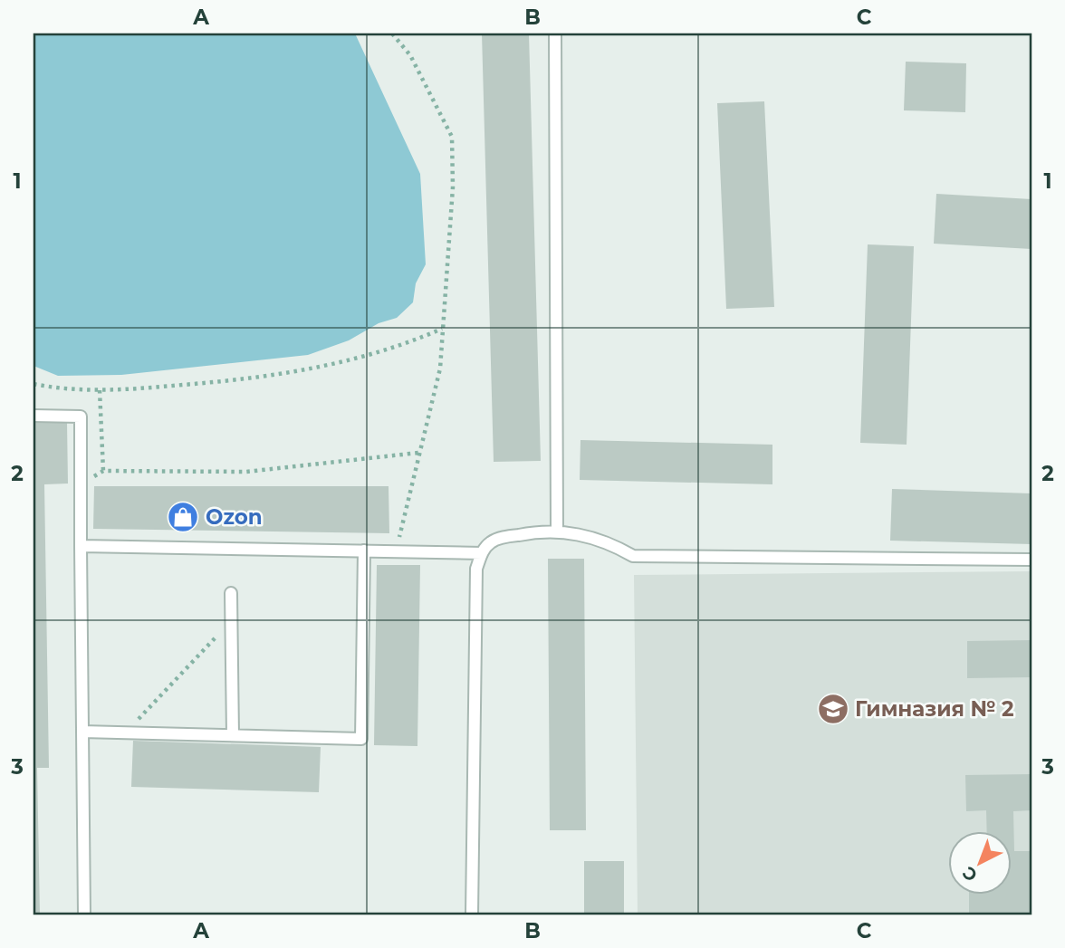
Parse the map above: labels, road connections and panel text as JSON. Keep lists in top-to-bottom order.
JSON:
{
  "places": {
    "shop": ["Ozon"],
    "school or university": ["Гимназия № 2"]
  },
  "north": "bottom left",
  "grid": {
    "columns": ["A", "B", "C"],
    "rows": ["1", "2", "3"]
  }
}
